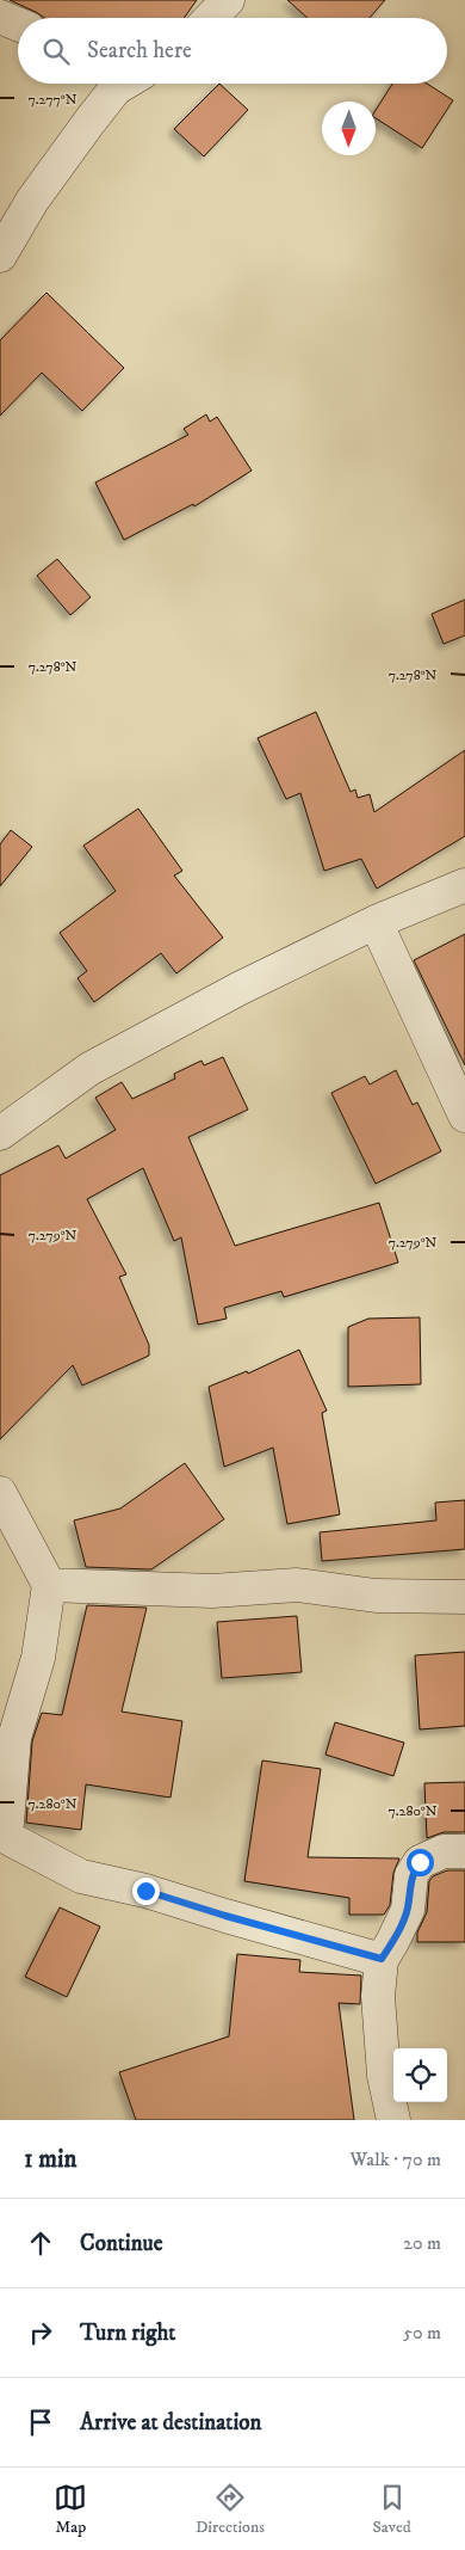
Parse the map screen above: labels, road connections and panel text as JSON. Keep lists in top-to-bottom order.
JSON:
{
  "north": "bottom",
  "page": {
    "search": "Search here",
    "heading": ["1 min", "Walk · 70 m"],
    "list": [
      ["Continue", "20 m"],
      ["Turn right", "50 m"],
      "Arrive at destination"
    ],
    "nav": ["Map", "Directions", "Saved"]
  },
  "coordinates": [
    "7.277°N",
    "7.278°N",
    "7.279°N",
    "7.280°N"
  ]
}
